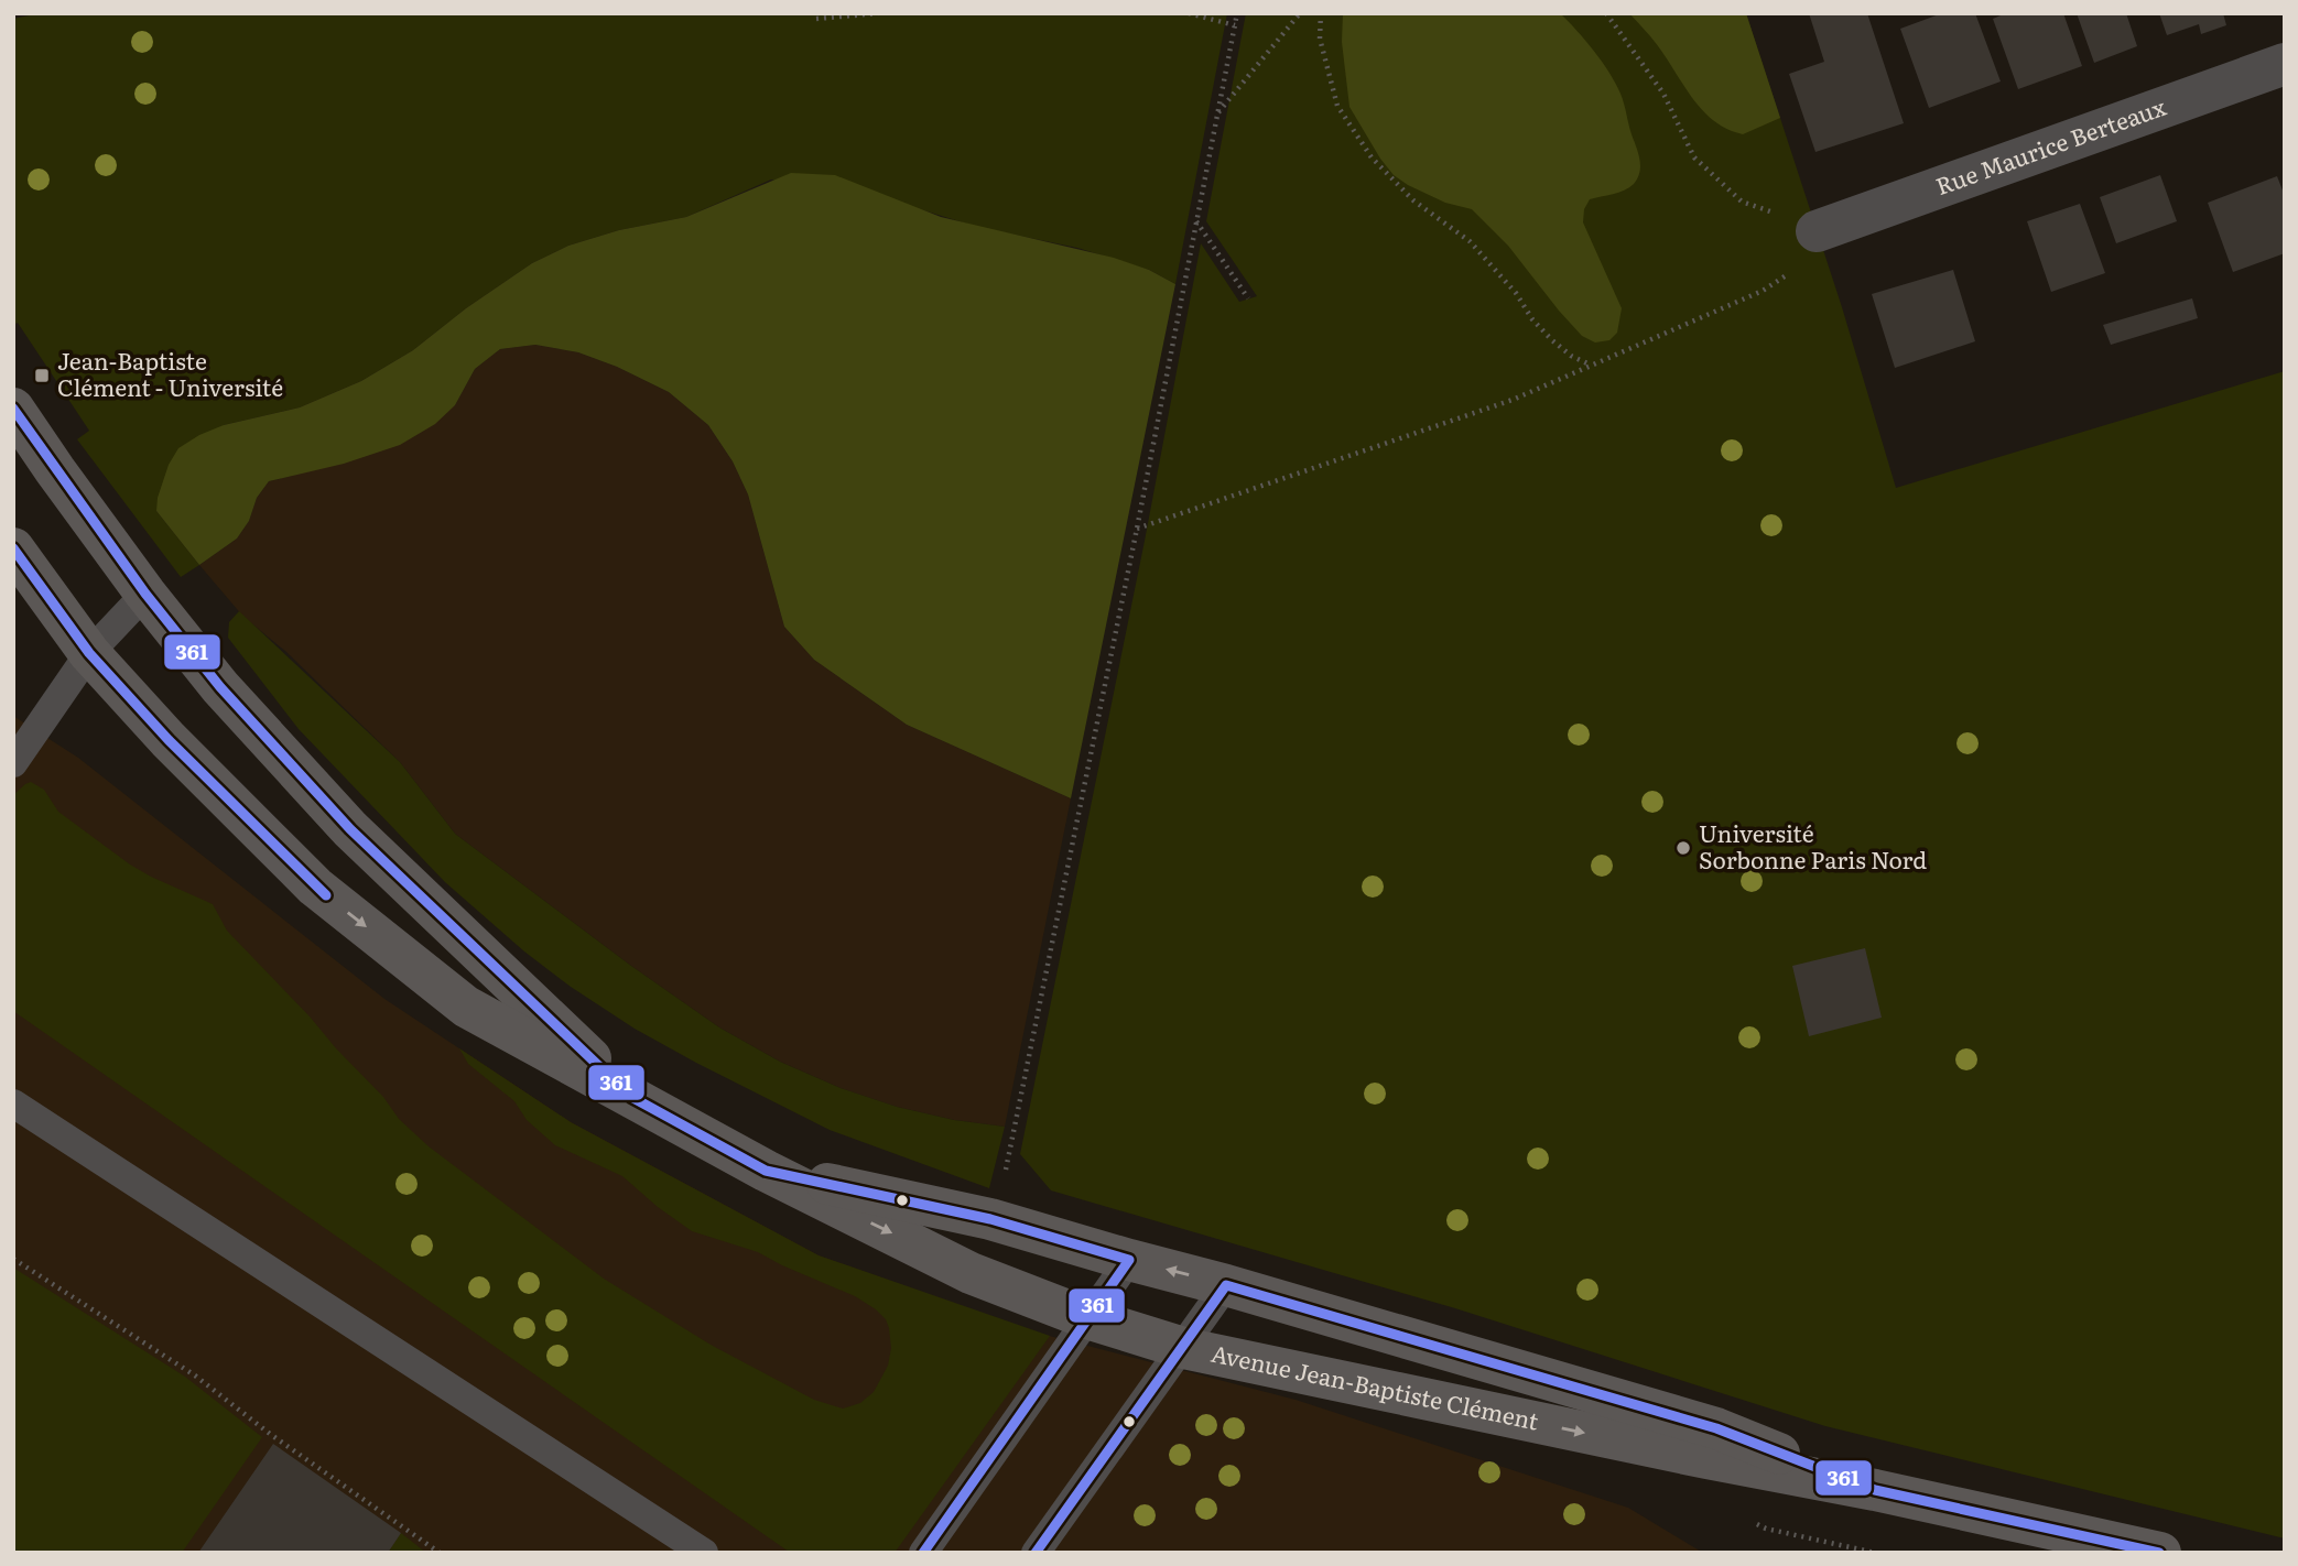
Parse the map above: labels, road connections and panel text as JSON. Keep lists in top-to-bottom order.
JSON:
{
  "streets": {
    "street": ["Rue Maurice Berteaux", "Avenue Jean-Baptiste Clément"]
  },
  "places": {
    "transit": ["Jean-Baptiste Clément - Université"],
    "other": ["Université Sorbonne Paris Nord"]
  },
  "lines": ["transit line 361"]
}
